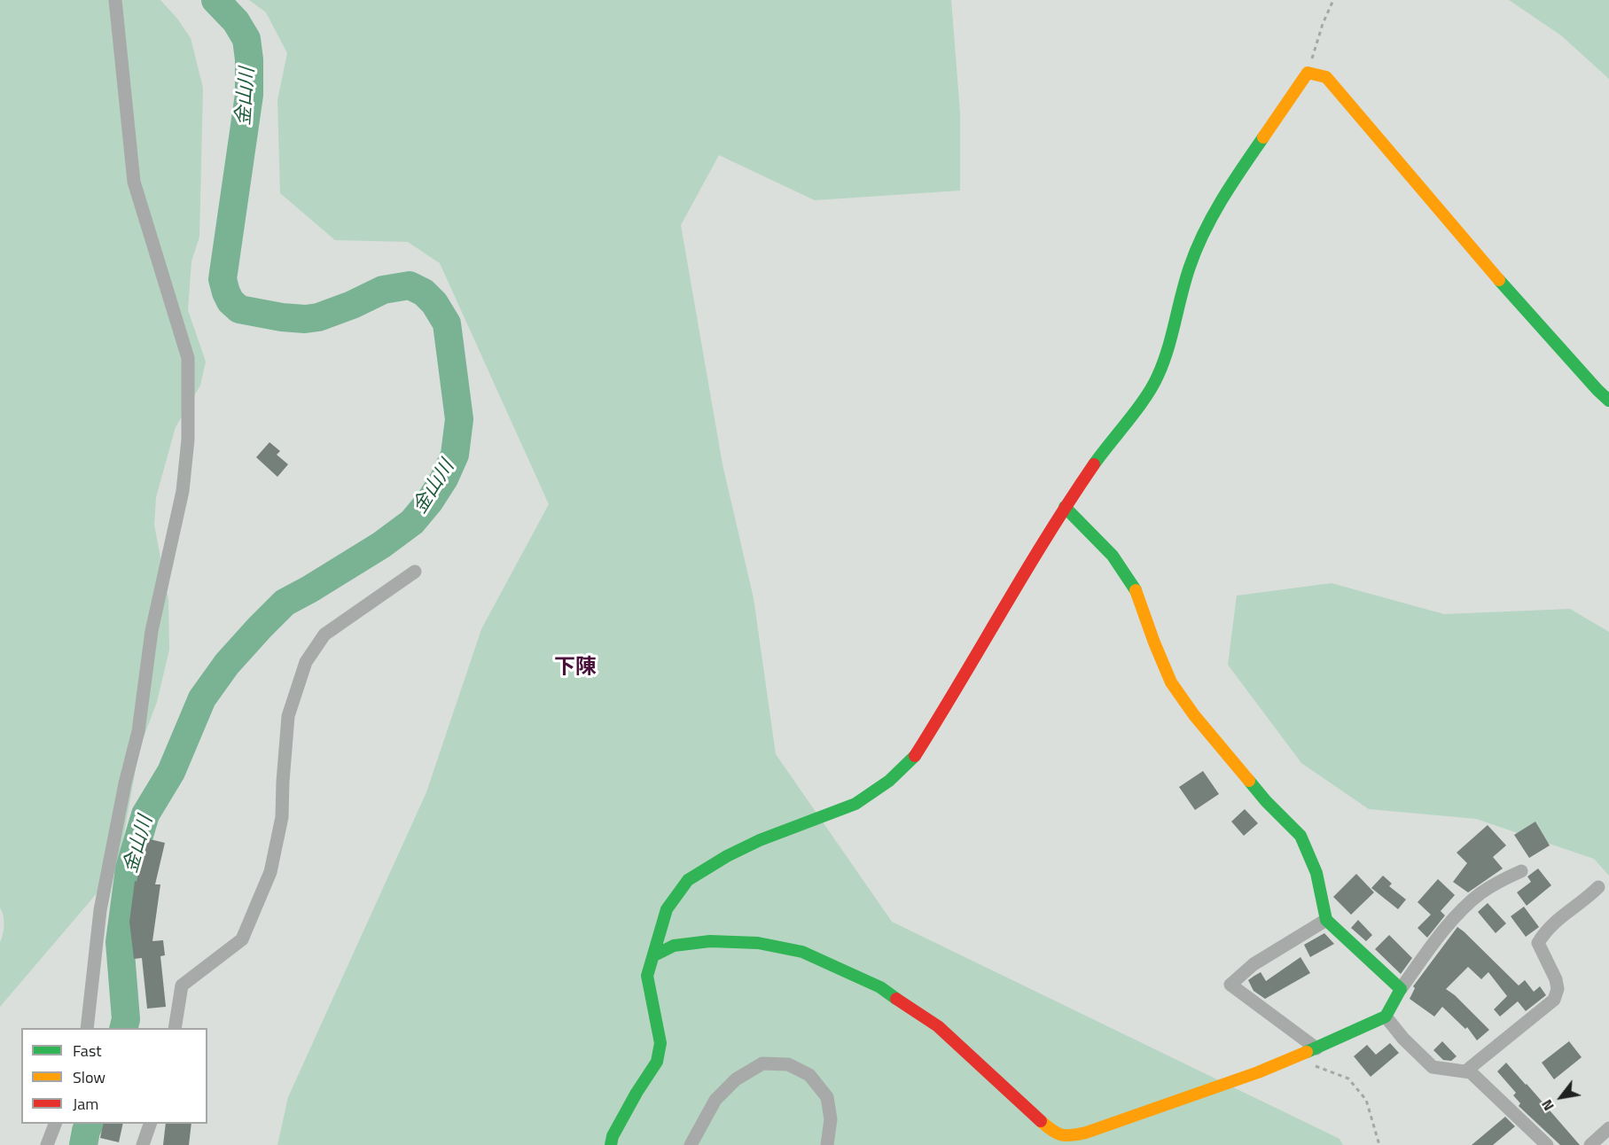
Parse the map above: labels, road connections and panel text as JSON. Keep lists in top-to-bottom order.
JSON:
{
  "districts": ["下陳"],
  "water": ["金山川"],
  "legend": ["Fast", "Slow", "Jam"],
  "north": "bottom left"
}
